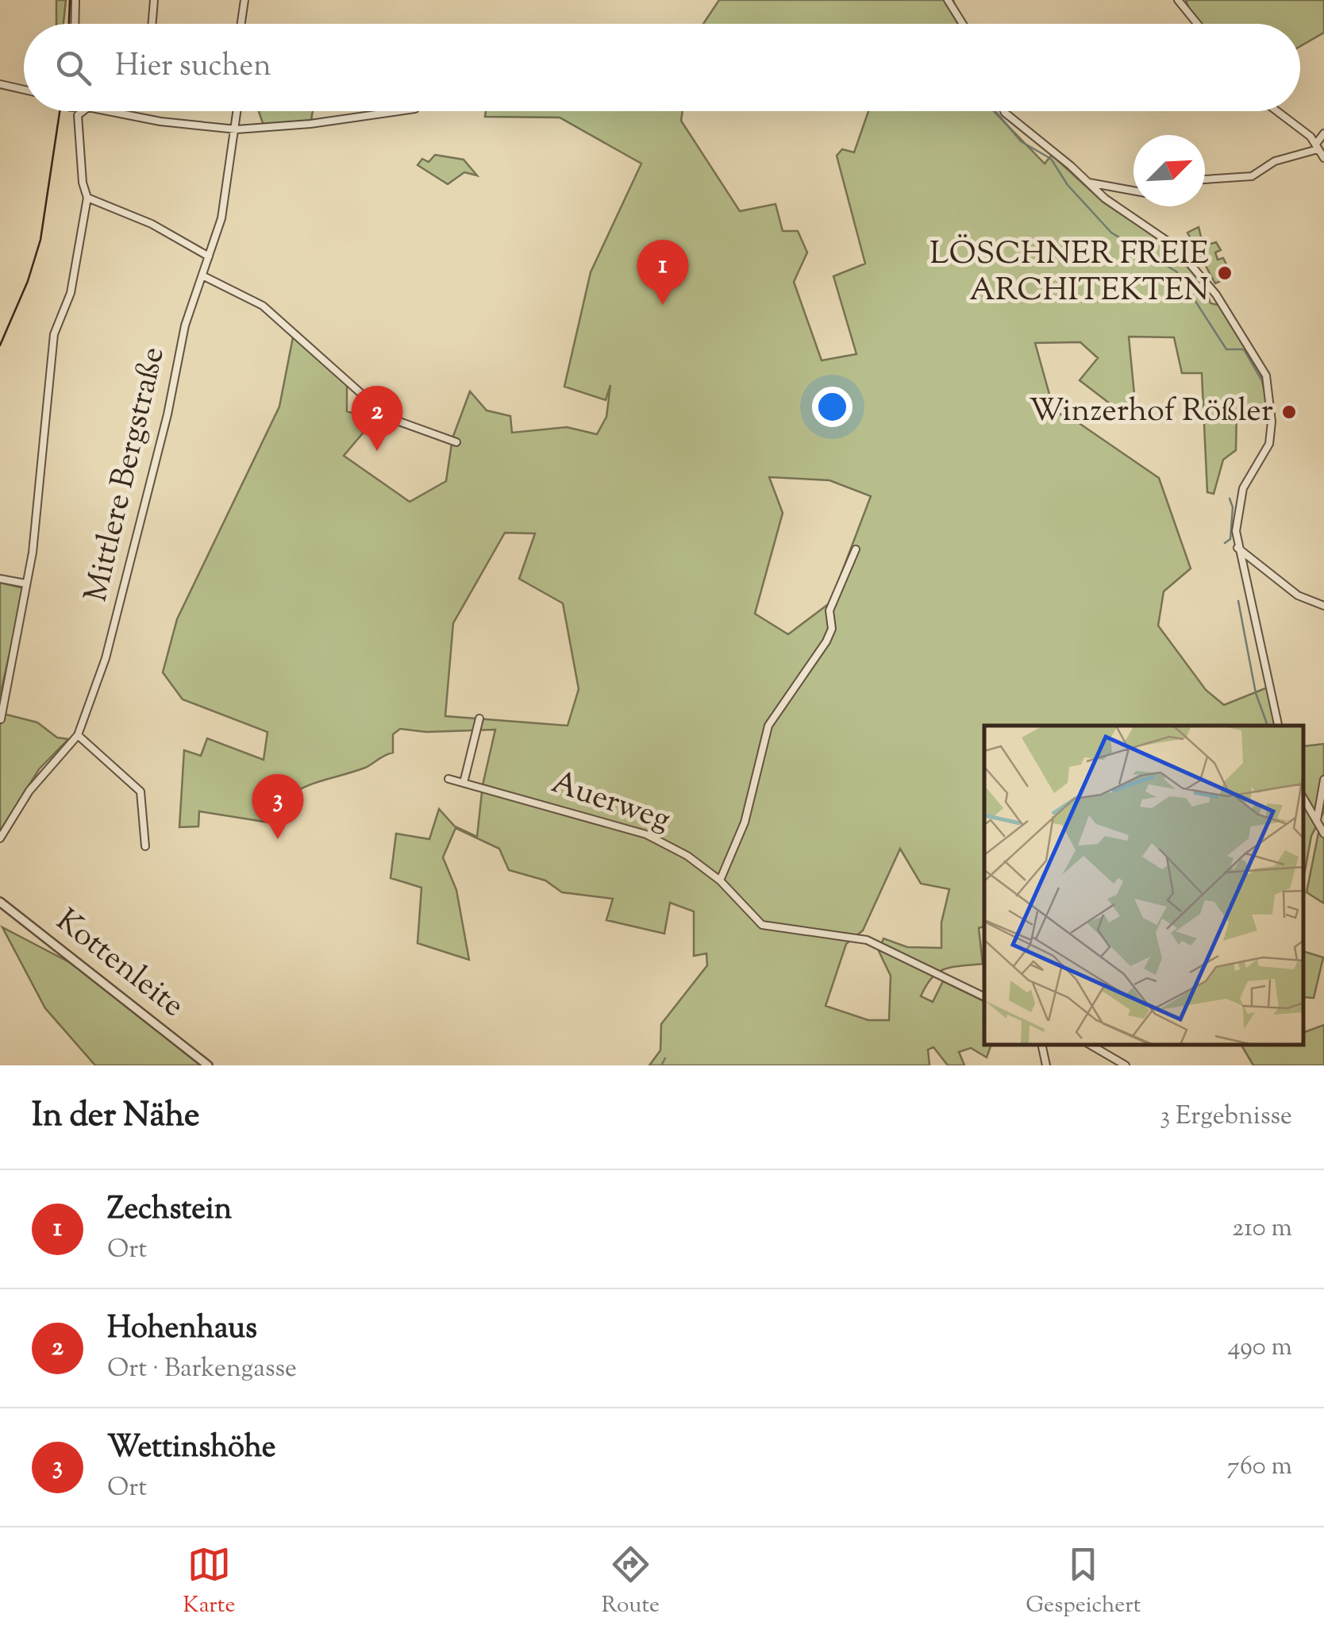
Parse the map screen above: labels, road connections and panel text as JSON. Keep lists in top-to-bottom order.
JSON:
{
  "streets": {
    "street": ["Mittlere Bergstraße", "Auerweg", "Kottenleite"]
  },
  "places": ["LÖSCHNER FREIE ARCHITEKTEN", "Winzerhof Rößler"],
  "north": "top right",
  "page": {
    "search": "Hier suchen",
    "pins": ["1", "2", "3"],
    "heading": ["In der Nähe", "3 Ergebnisse"],
    "list": [
      {
        "mark": "1",
        "name": "Zechstein",
        "note": "Ort",
        "value": "210 m"
      },
      {
        "mark": "2",
        "name": "Hohenhaus",
        "note": "Ort · Barkengasse",
        "value": "490 m"
      },
      {
        "mark": "3",
        "name": "Wettinshöhe",
        "note": "Ort",
        "value": "760 m"
      }
    ],
    "nav": ["Karte", "Route", "Gespeichert"]
  }
}
